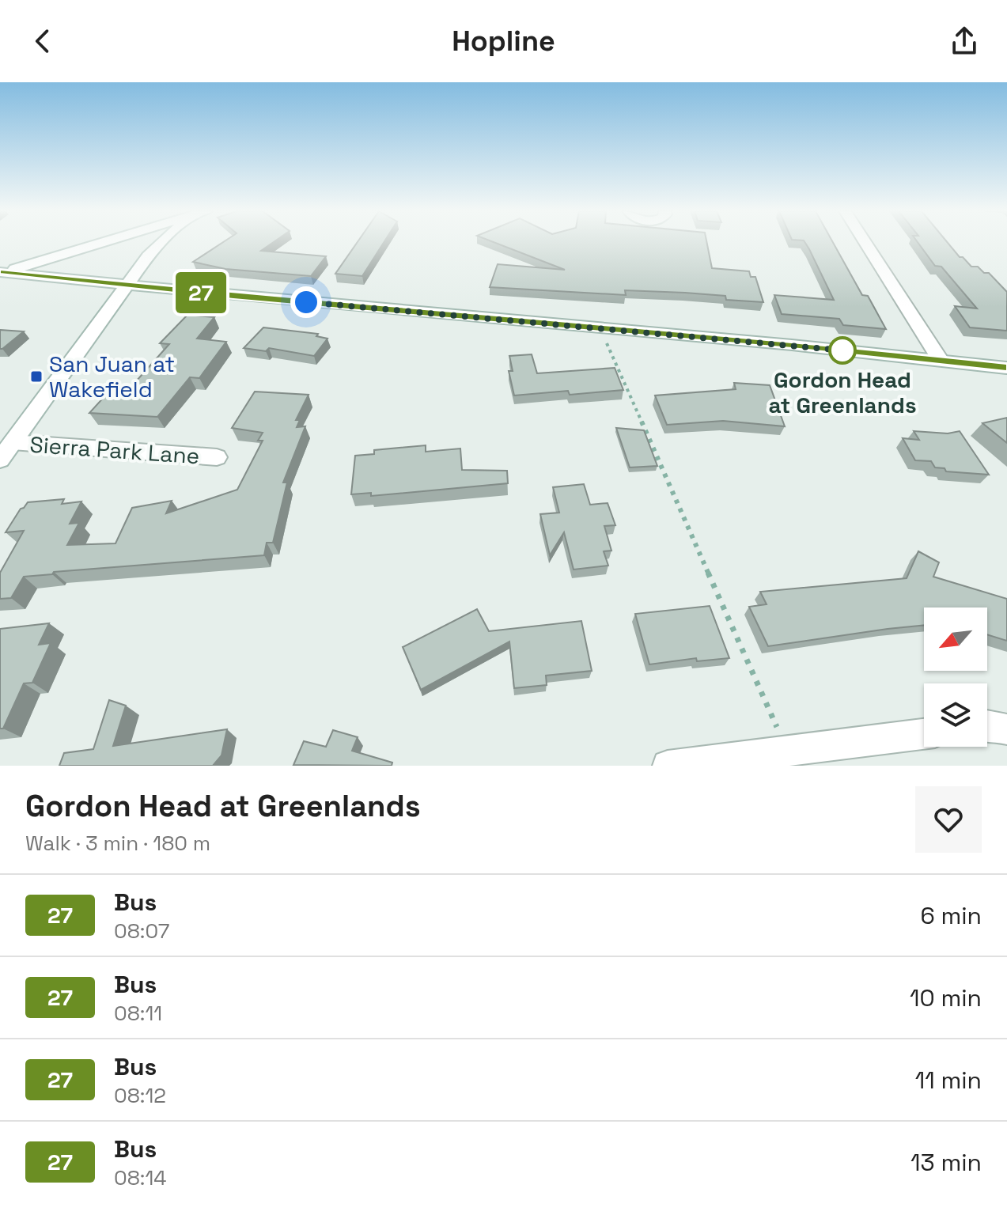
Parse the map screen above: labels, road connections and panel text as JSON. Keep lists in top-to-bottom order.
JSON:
{
  "streets": {
    "main road": ["Sierra Park Lane"]
  },
  "places": {
    "other": ["Gordon Head at Greenlands"],
    "transit": ["San Juan at Wakefield"]
  },
  "lines": ["bus line 27"],
  "north": "bottom left",
  "page": {
    "header": "Hopline",
    "on_map": "27",
    "heading": ["Gordon Head at Greenlands", "Walk · 3 min · 180 m"],
    "list": [
      {
        "mark": "27",
        "name": "Bus",
        "note": "08:07",
        "value": "6 min"
      },
      {
        "mark": "27",
        "name": "Bus",
        "note": "08:11",
        "value": "10 min"
      },
      {
        "mark": "27",
        "name": "Bus",
        "note": "08:12",
        "value": "11 min"
      },
      {
        "mark": "27",
        "name": "Bus",
        "note": "08:14",
        "value": "13 min"
      }
    ]
  }
}
